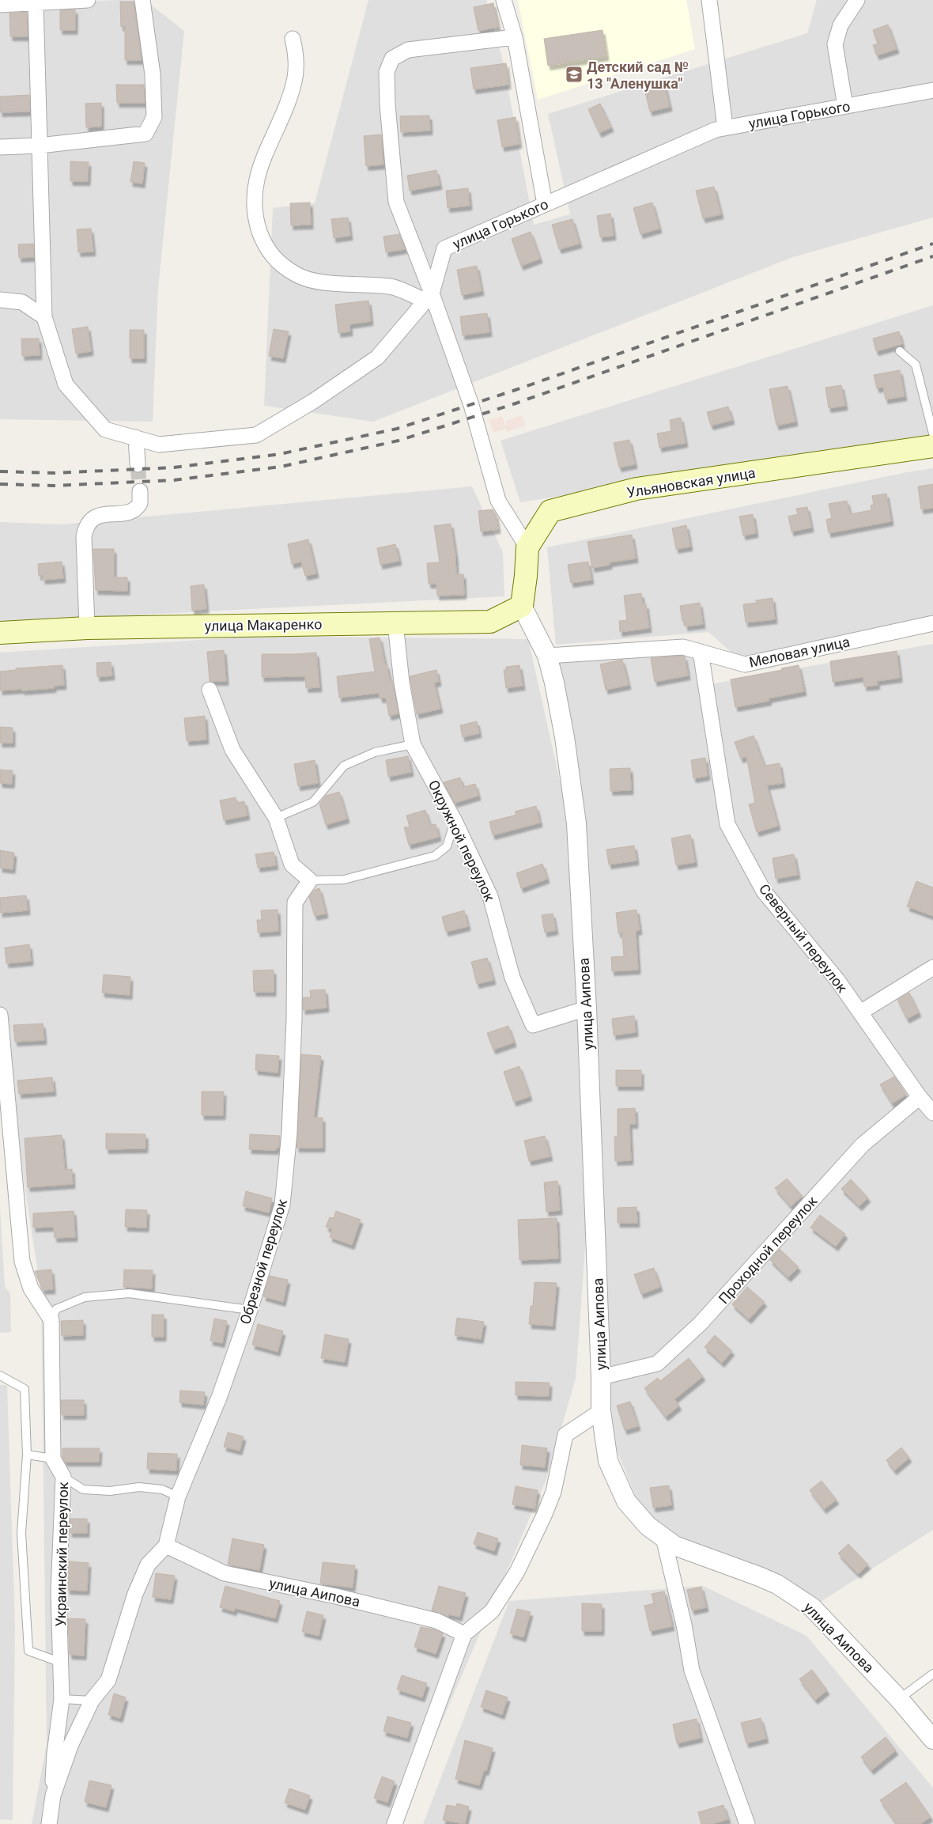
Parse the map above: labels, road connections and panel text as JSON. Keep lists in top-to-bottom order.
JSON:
{
  "streets": {
    "main road": ["Ульяновская улица", "улица Макаренко"],
    "street": [
      "улица Горького",
      "Меловая улица",
      "Окружной переулок",
      "Северный переулок",
      "улица Аипова",
      "Проходной переулок",
      "Обрезной переулок",
      "Украинский переулок"
    ]
  },
  "crossings": [
    ["Ульяновская улица", "улица Макаренко"],
    ["Ульяновская улица", "улица Аипова"],
    ["улица Макаренко", "Окружной переулок"],
    ["улица Макаренко", "улица Аипова"],
    ["Меловая улица", "Северный переулок"],
    ["Меловая улица", "улица Аипова"],
    ["Окружной переулок", "улица Аипова"],
    ["Северный переулок", "Проходной переулок"],
    ["улица Аипова", "Проходной переулок"],
    ["улица Аипова", "Обрезной переулок"]
  ],
  "places": {
    "school or university": ["Детский сад № 13 \"Аленушка\""]
  }
}
